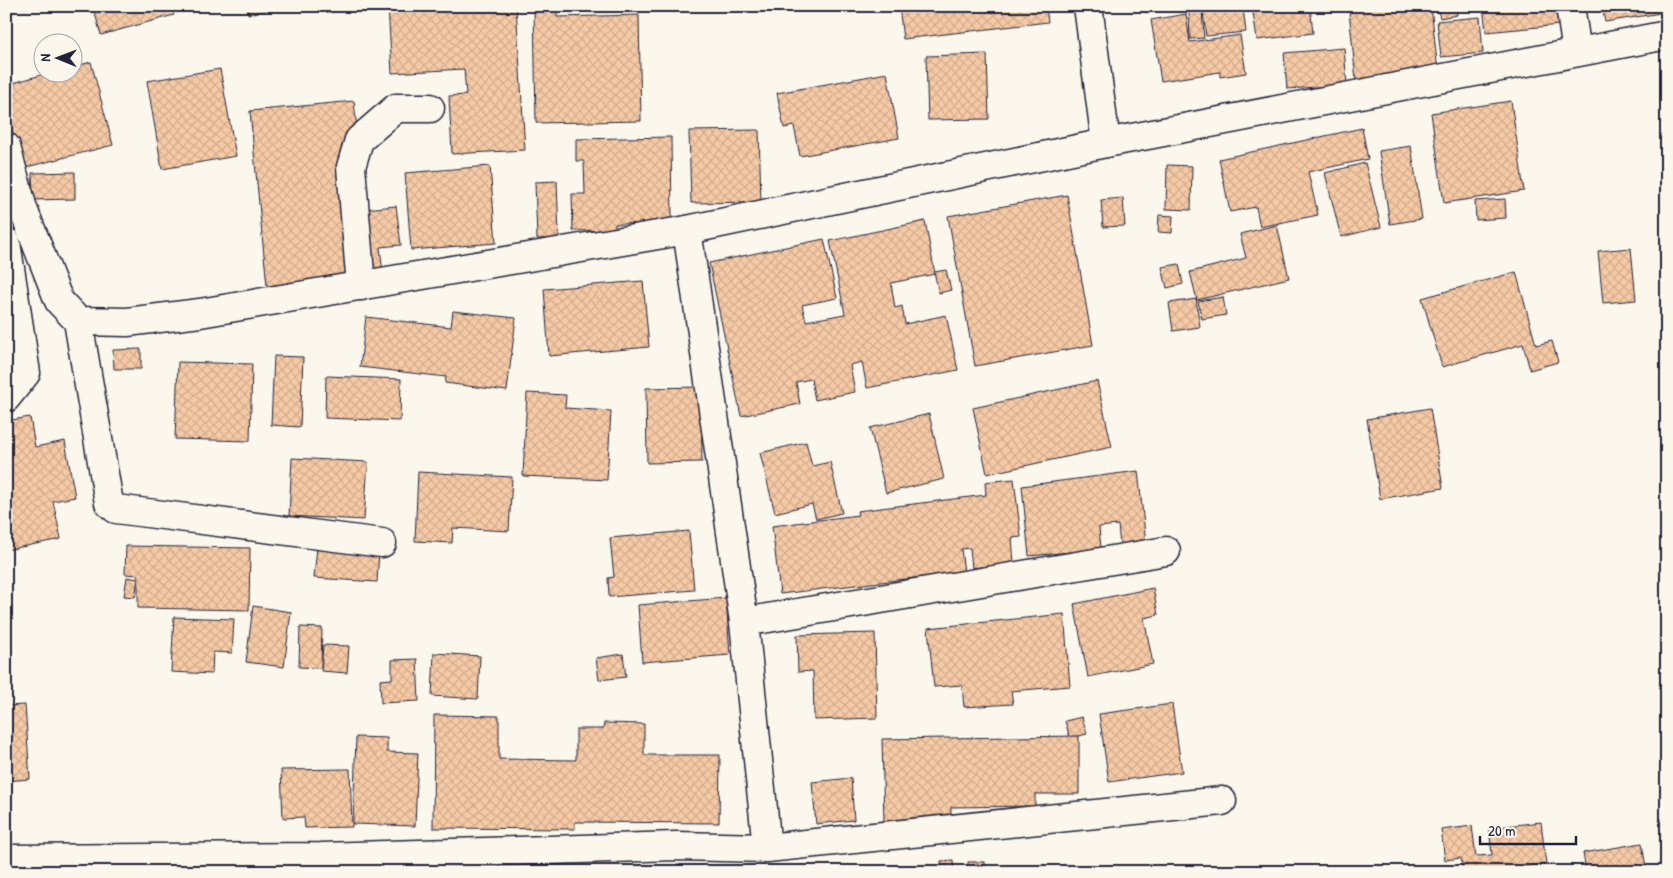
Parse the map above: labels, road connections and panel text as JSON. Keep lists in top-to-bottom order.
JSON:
{
  "scale_bar": "20 m",
  "north": "left"
}
